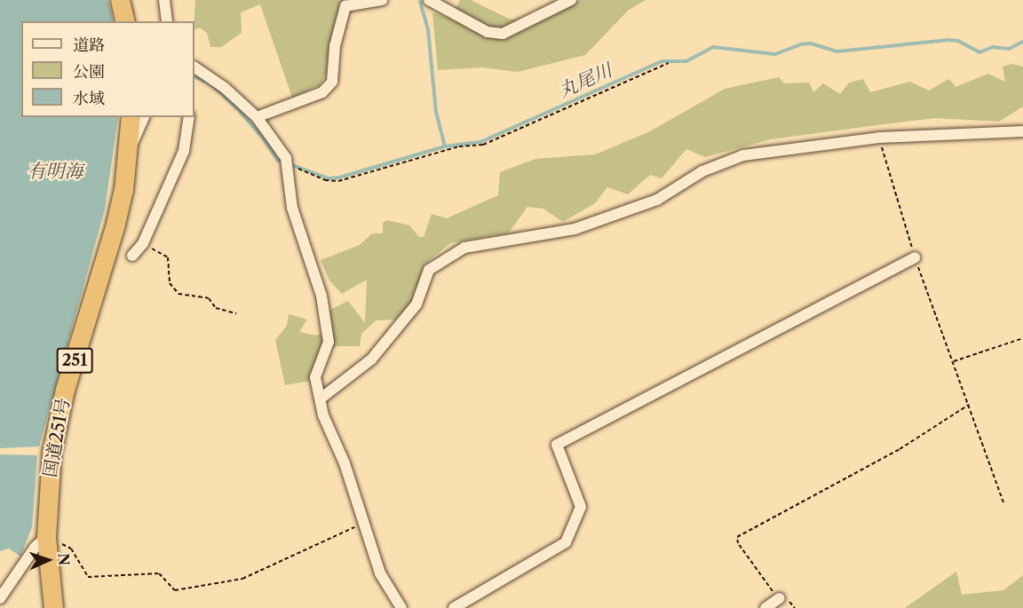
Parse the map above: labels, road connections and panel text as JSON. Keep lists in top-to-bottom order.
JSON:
{
  "streets": {
    "highway": ["251", "国道251号"]
  },
  "water": ["丸尾川", "有明海"],
  "legend": ["道路", "公園", "水域"],
  "north": "right"
}
